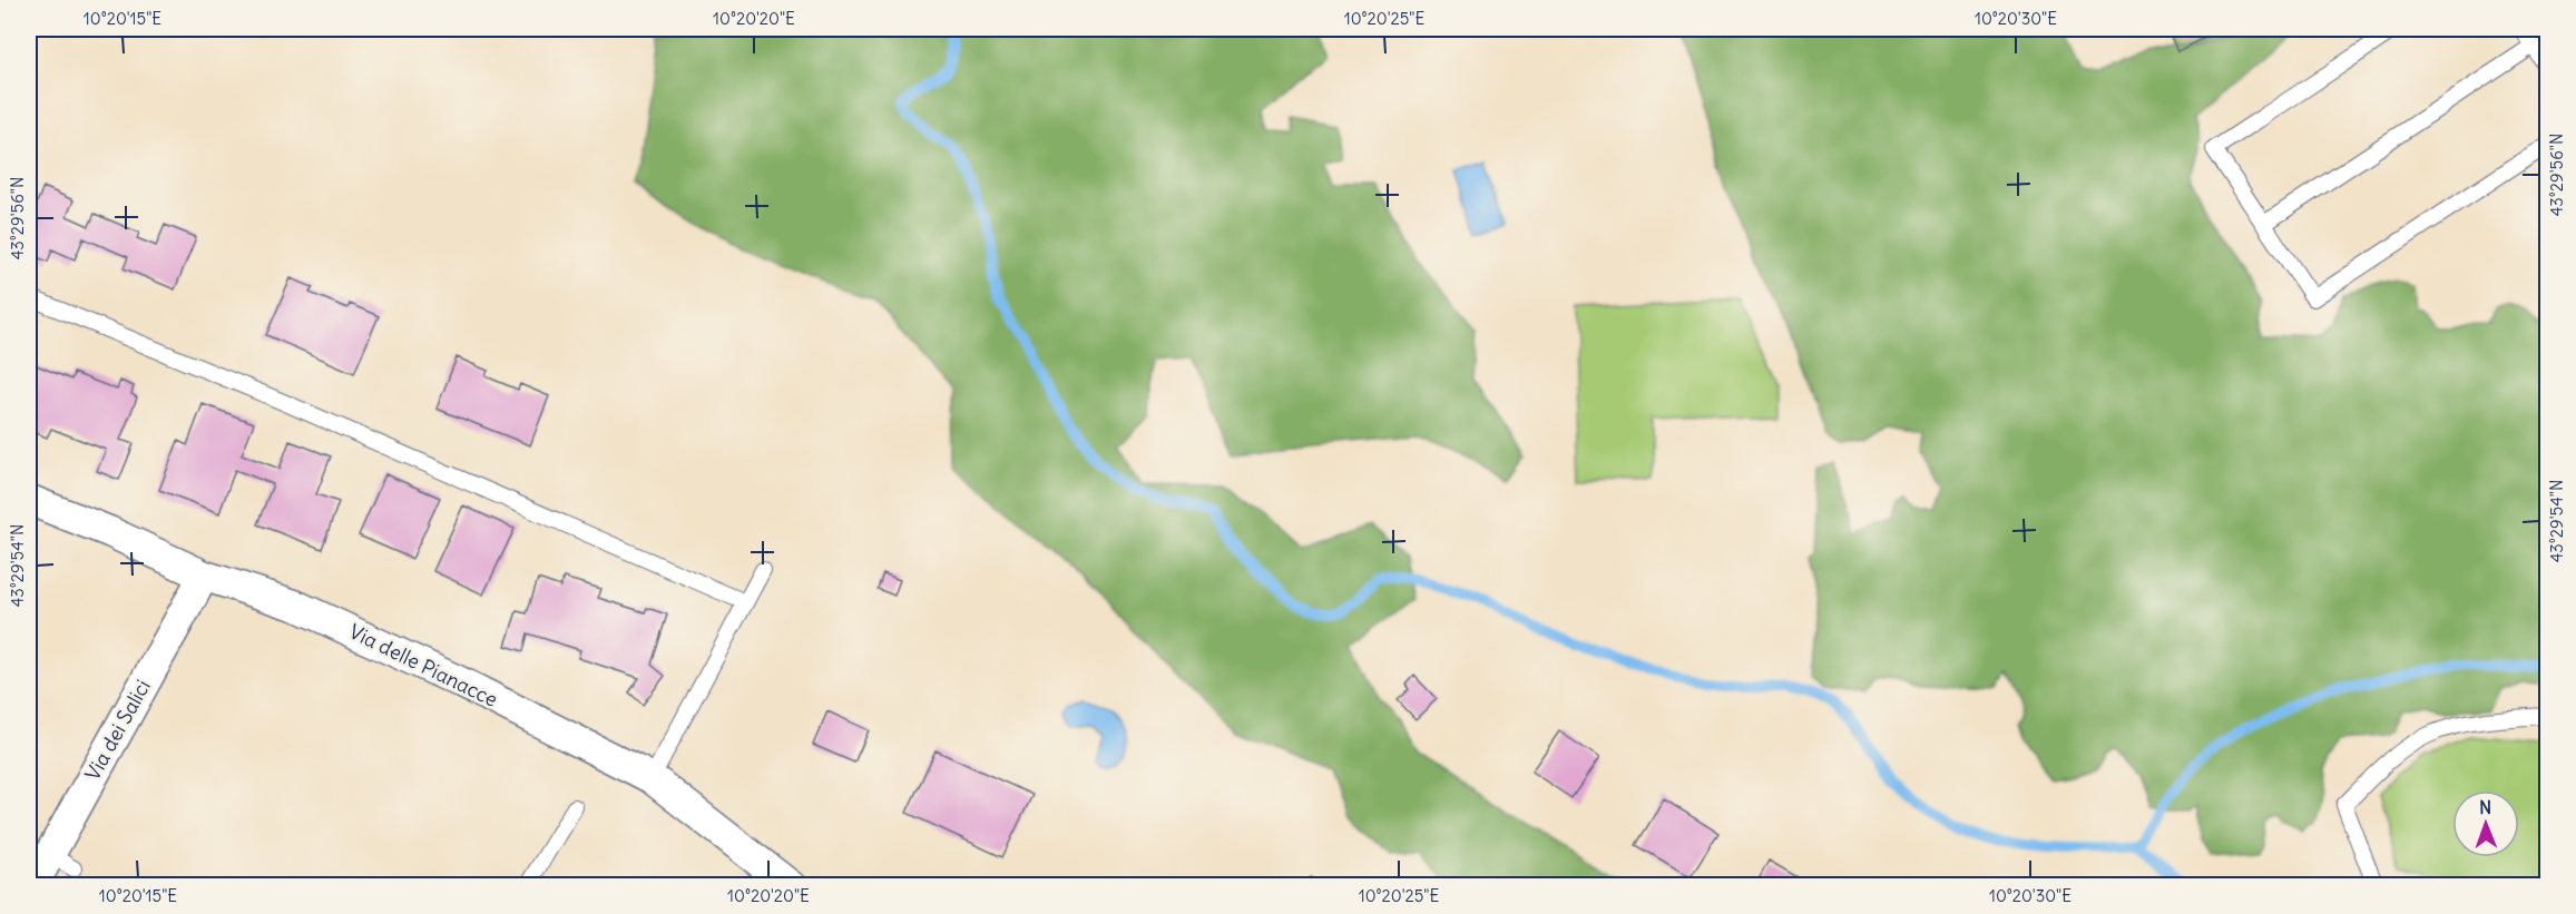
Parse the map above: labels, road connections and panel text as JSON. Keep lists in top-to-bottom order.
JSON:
{
  "streets": {
    "street": ["Via delle Pianacce", "Via dei Salici"]
  },
  "crossings": [
    ["Via delle Pianacce", "Via dei Salici"]
  ],
  "north": "top",
  "coordinates": [
    "10°20'15\"E",
    "10°20'20\"E",
    "10°20'25\"E",
    "10°20'30\"E",
    "43°29'56\"N",
    "43°29'54\"N"
  ]
}
